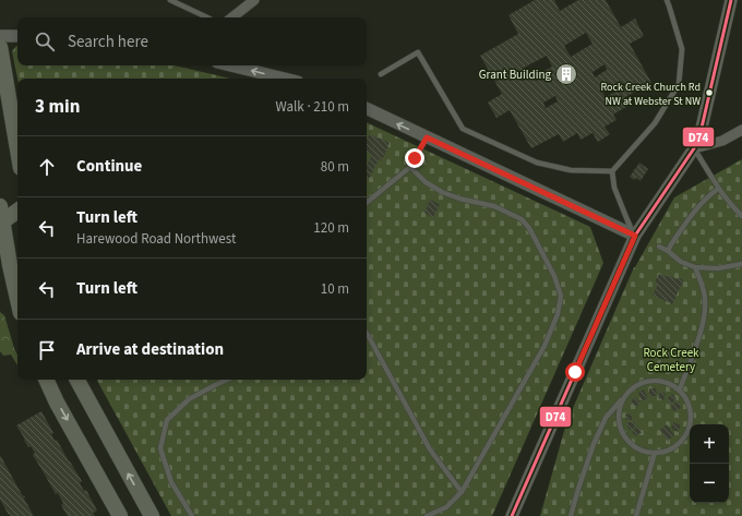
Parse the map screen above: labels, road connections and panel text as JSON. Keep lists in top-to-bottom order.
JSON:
{
  "parks": ["Rock Creek Cemetery"],
  "places": {
    "building": ["Grant Building"],
    "other": ["Rock Creek Church Rd NW at Webster St NW"]
  },
  "lines": ["transit line D74"],
  "page": {
    "search": "Search here",
    "heading": ["3 min", "Walk · 210 m"],
    "list": [
      ["Continue", "80 m"],
      ["Turn left", "Harewood Road Northwest", "120 m"],
      ["Turn left", "10 m"],
      "Arrive at destination"
    ],
    "map_buttons": ["+", "−"]
  }
}
